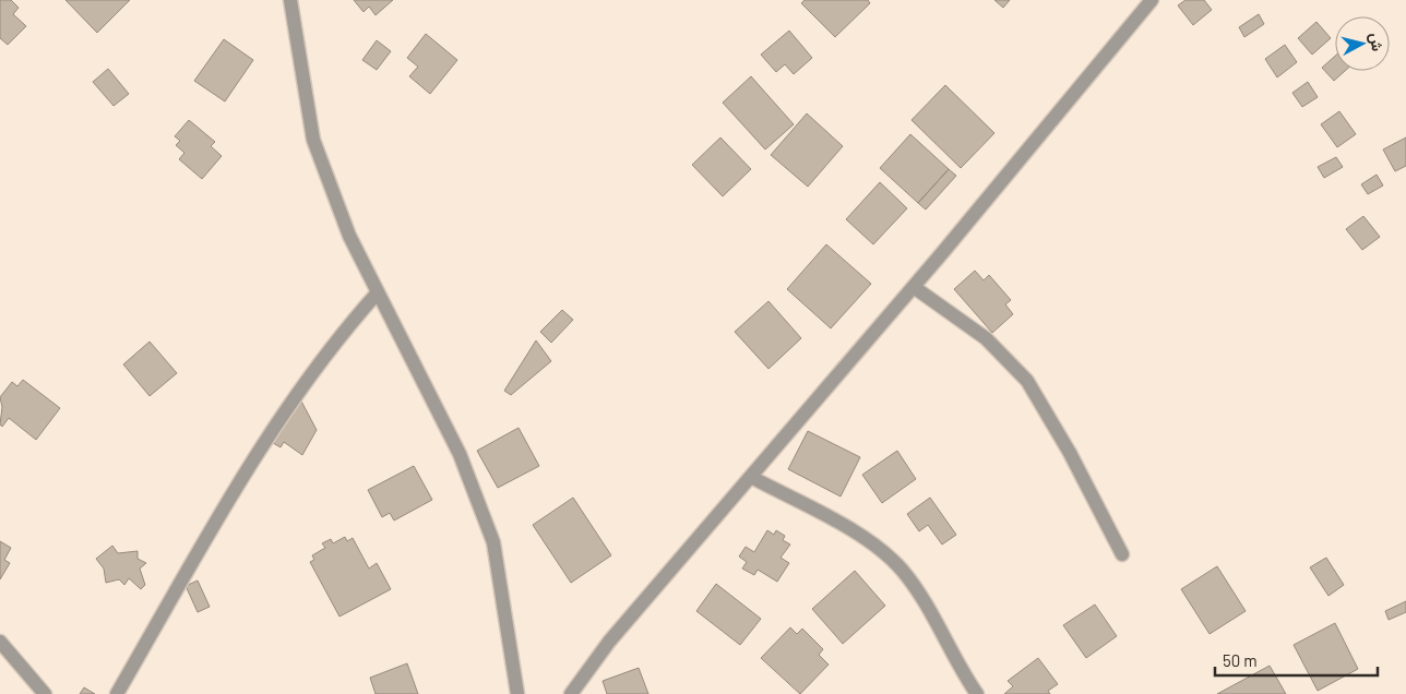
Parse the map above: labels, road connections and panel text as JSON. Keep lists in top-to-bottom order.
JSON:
{
  "scale_bar": "50 m",
  "north": "right"
}
